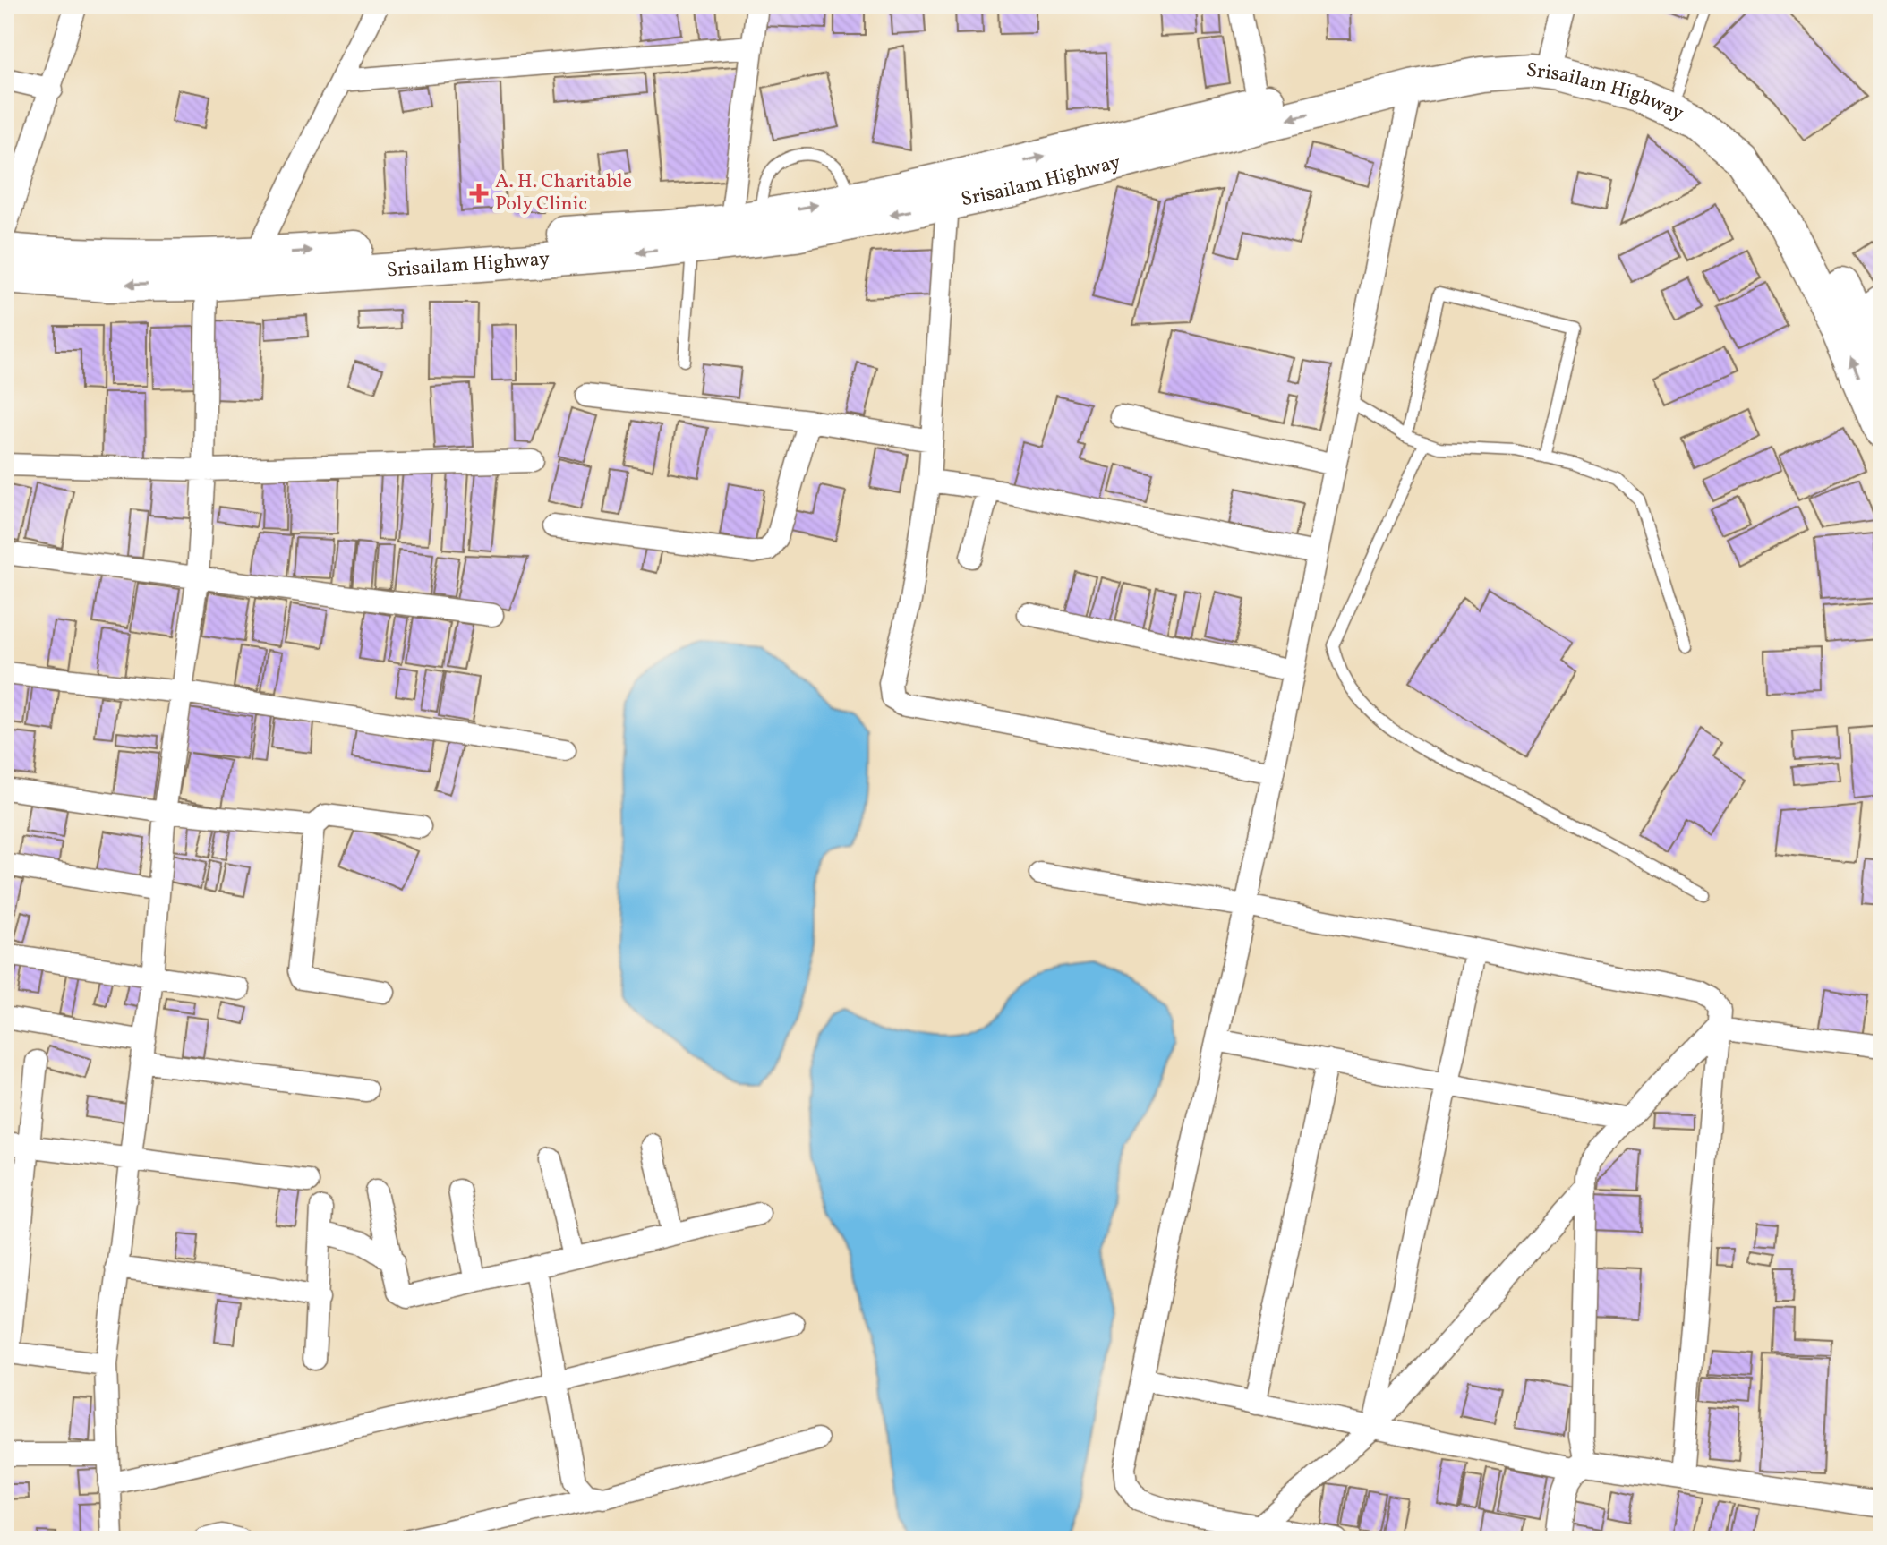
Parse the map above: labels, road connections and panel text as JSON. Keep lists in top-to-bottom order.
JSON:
{
  "streets": {
    "highway": ["Srisailam Highway"]
  },
  "places": {
    "health": ["A. H. Charitable Poly Clinic"]
  }
}
